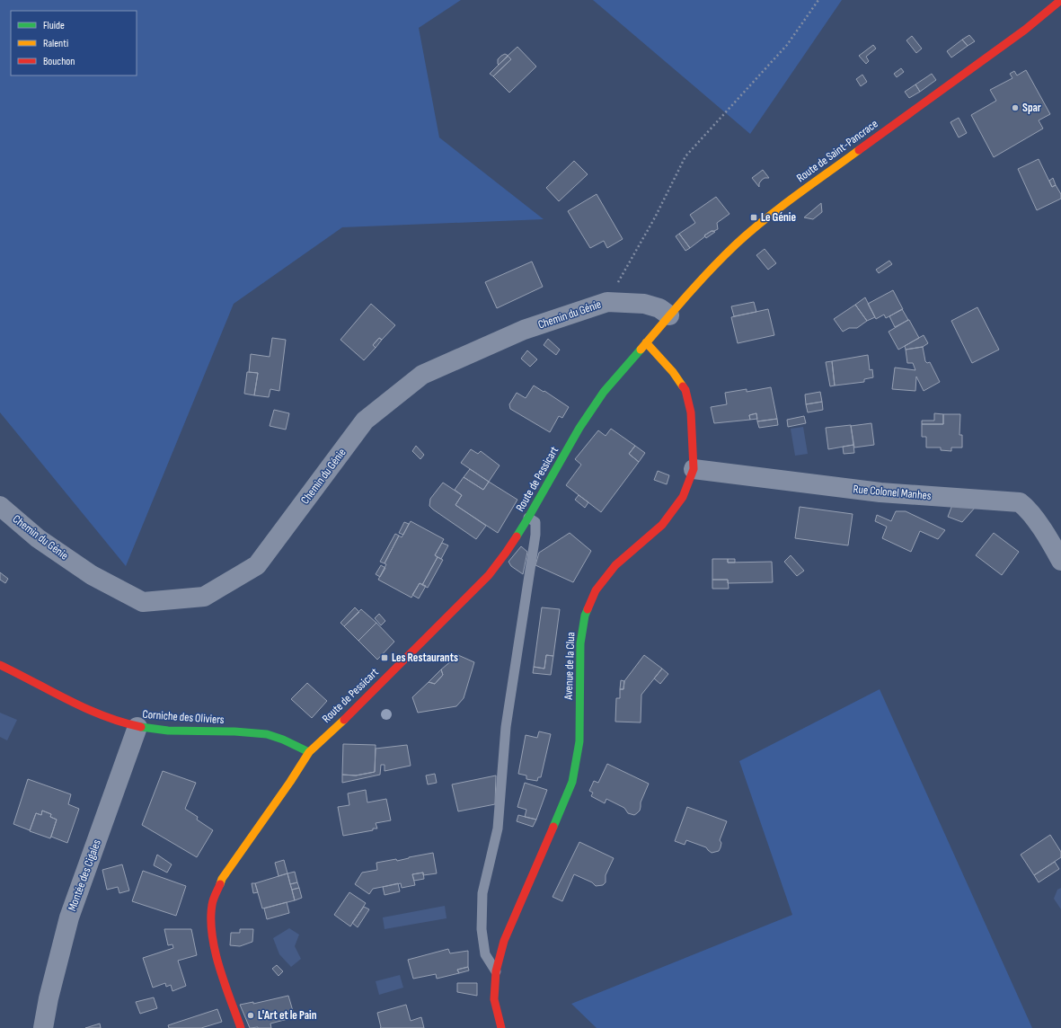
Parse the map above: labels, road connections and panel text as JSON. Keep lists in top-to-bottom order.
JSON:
{
  "streets": {
    "street": [
      "Route de Saint-Pancrace",
      "Chemin du Génie",
      "Route de Pessicart",
      "Rue Colonel Manhes",
      "Avenue de la Clua",
      "Corniche des Oliviers",
      "Montée des Cigales"
    ]
  },
  "crossings": [
    ["Route de Saint-Pancrace", "Chemin du Génie"],
    ["Route de Saint-Pancrace", "Route de Pessicart"],
    ["Route de Saint-Pancrace", "Avenue de la Clua"],
    ["Route de Pessicart", "Avenue de la Clua"],
    ["Route de Pessicart", "Corniche des Oliviers"],
    ["Rue Colonel Manhes", "Avenue de la Clua"],
    ["Corniche des Oliviers", "Montée des Cigales"]
  ],
  "places": {
    "other": ["Spar", "L'Art et le Pain"],
    "transit": ["Le Génie", "Les Restaurants"]
  },
  "legend": ["Fluide", "Ralenti", "Bouchon"]
}
